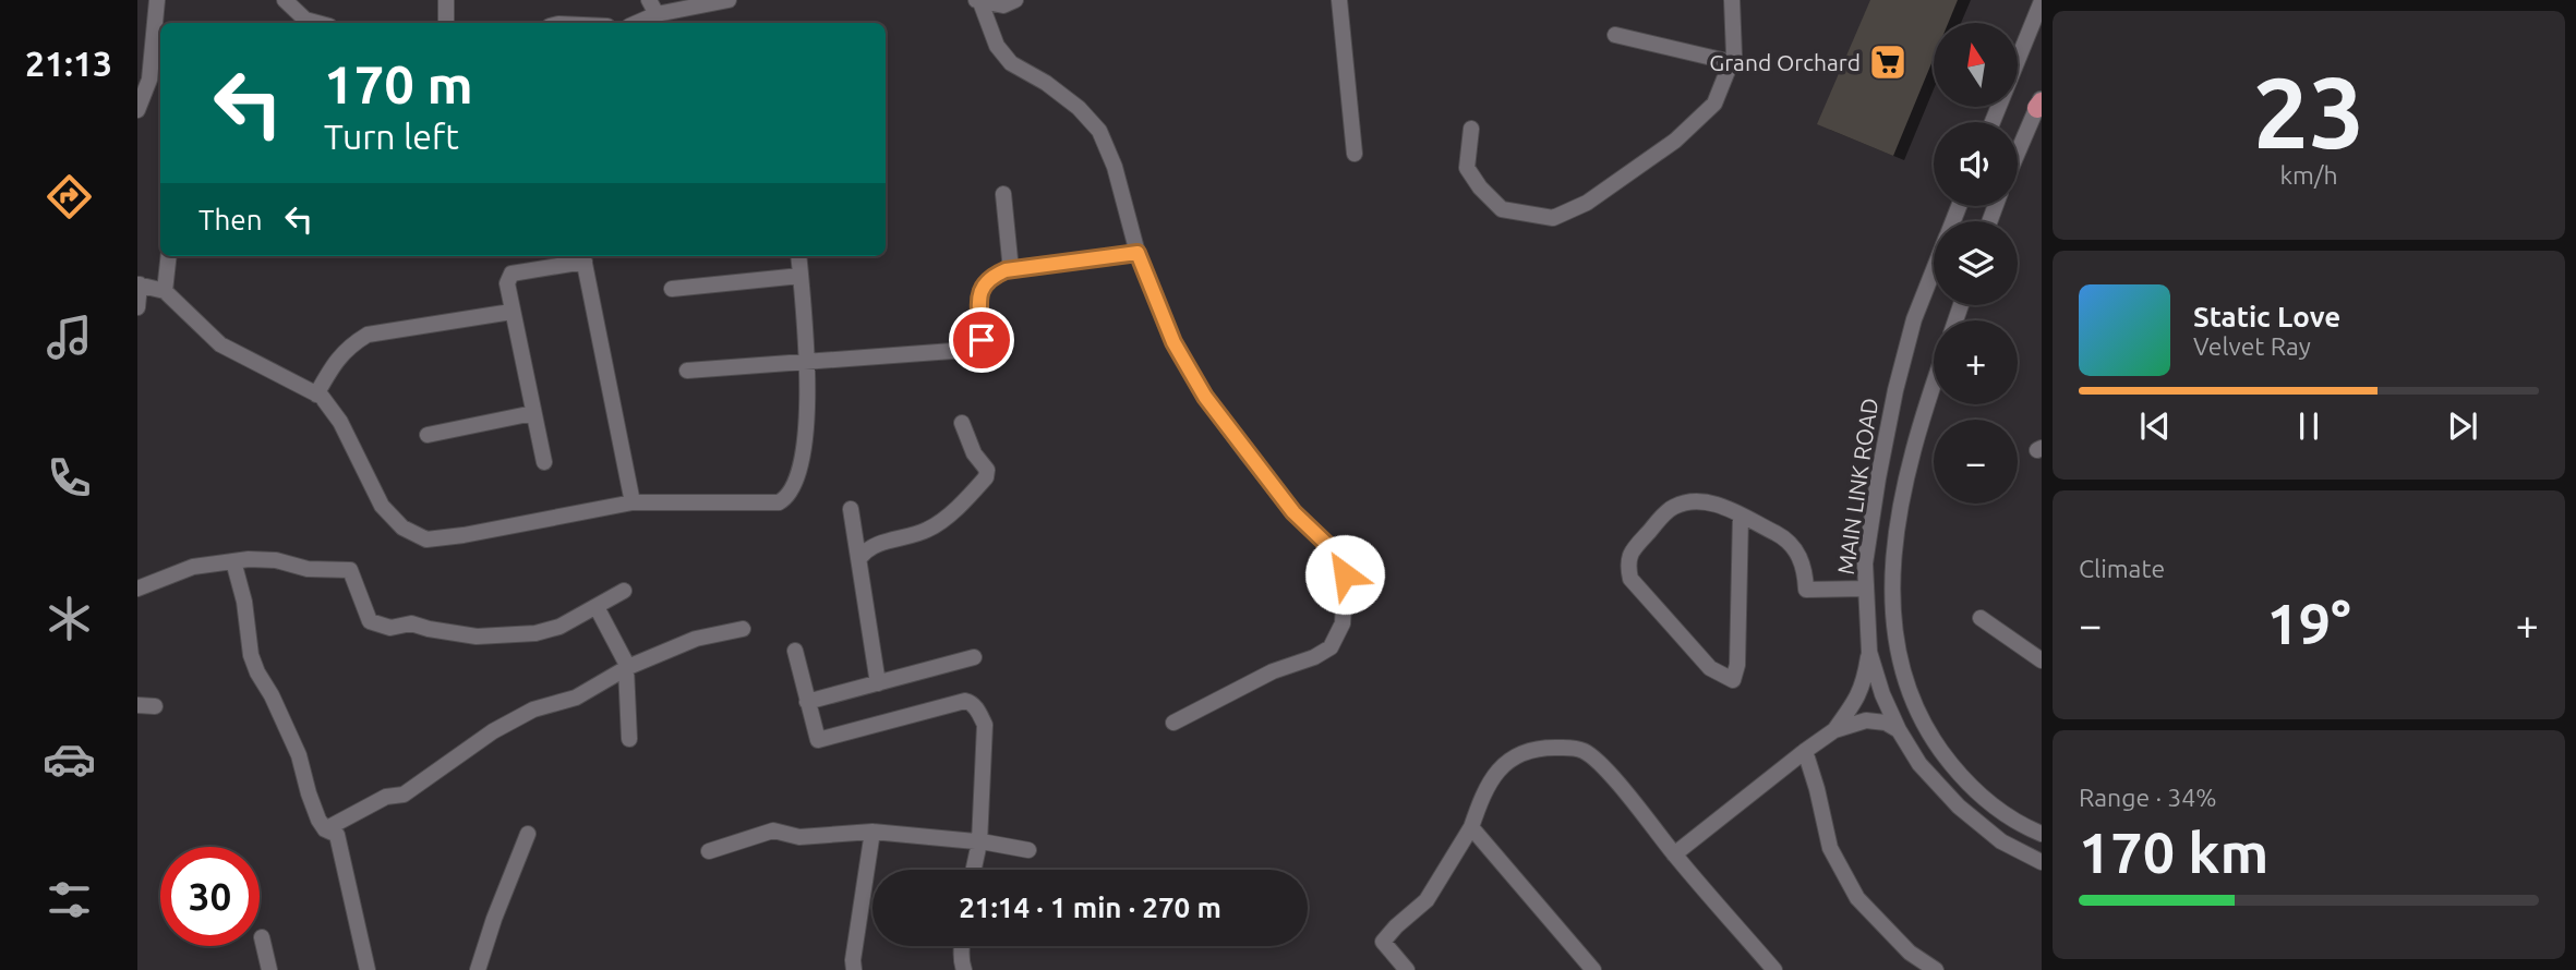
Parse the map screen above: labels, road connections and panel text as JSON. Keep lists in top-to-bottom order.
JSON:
{
  "streets": {
    "street": ["MAIN LINK ROAD"]
  },
  "places": {
    "supermarket": ["Grand Orchard"]
  },
  "north": "top",
  "page": {
    "tabs": "21:13",
    "tile": [
      ["23", "km/h"],
      "Climate",
      ["Range · 34%", "170 km"]
    ],
    "map_buttons": ["+", "−"],
    "turn": ["170 m", "Turn left"],
    "then": "Then",
    "song": ["Static Love", "Velvet Ray"],
    "heat": ["−", "19°", "+"],
    "limit": "30",
    "trip": "21:14 · 1 min · 270 m"
  }
}
